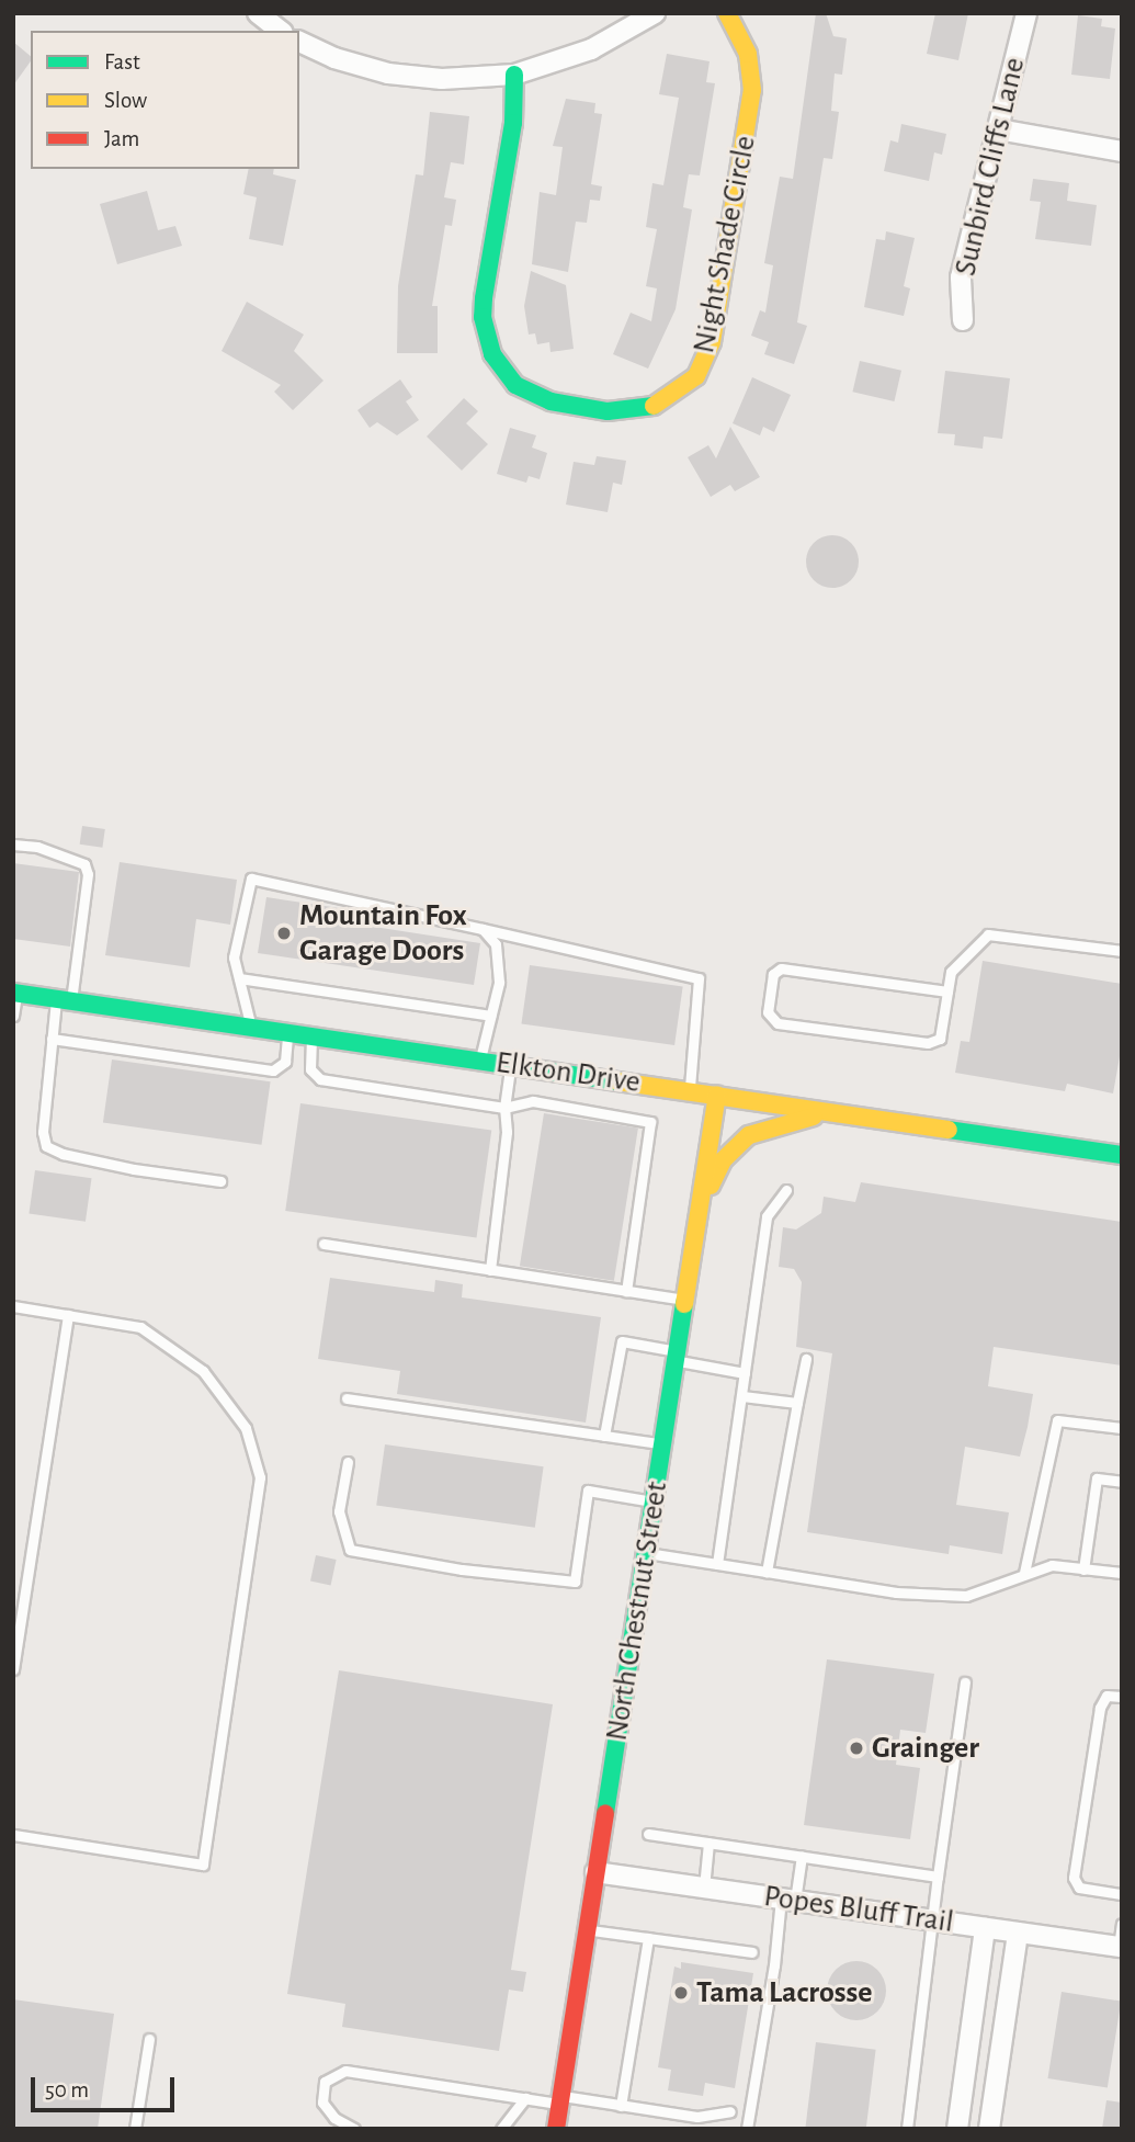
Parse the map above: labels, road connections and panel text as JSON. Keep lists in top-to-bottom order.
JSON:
{
  "streets": {
    "street": [
      "Sunbird Cliffs Lane",
      "Night Shade Circle",
      "Elkton Drive",
      "North Chestnut Street",
      "Popes Bluff Trail"
    ]
  },
  "crossings": [
    ["Elkton Drive", "North Chestnut Street"],
    ["North Chestnut Street", "Popes Bluff Trail"]
  ],
  "places": ["Mountain Fox Garage Doors", "Grainger", "Tama Lacrosse"],
  "legend": ["Fast", "Slow", "Jam"],
  "scale_bar": "50 m"
}
